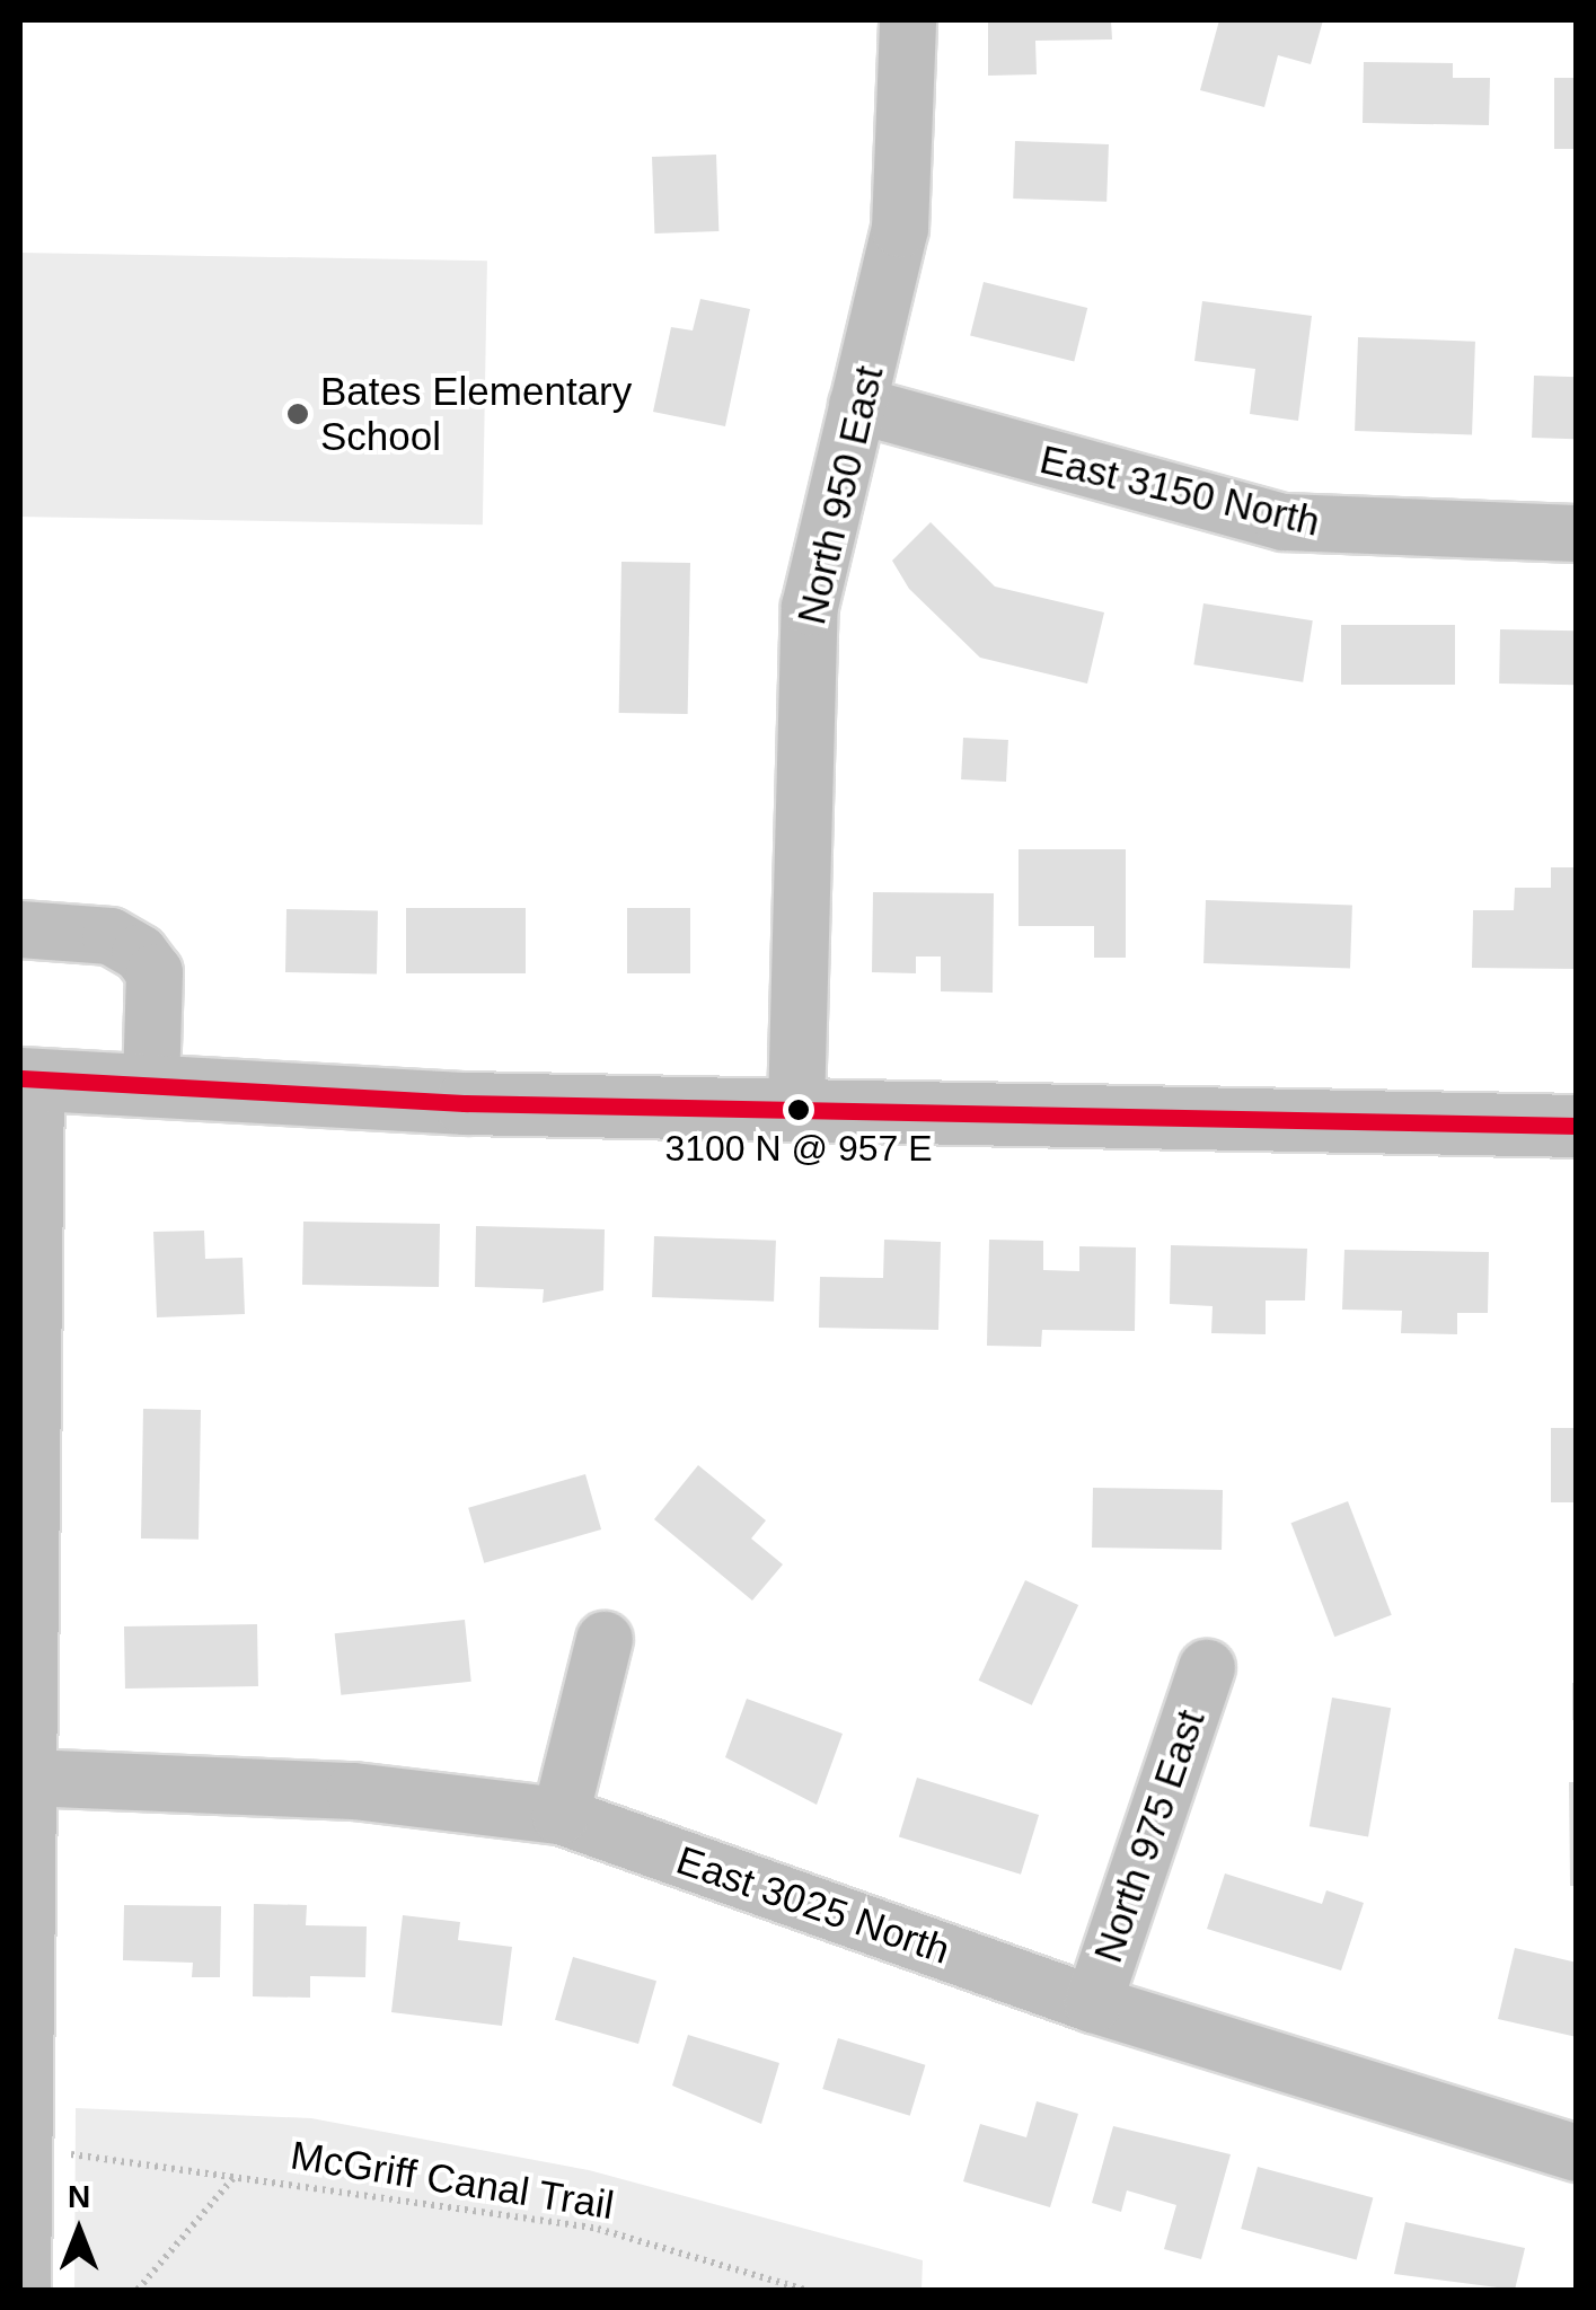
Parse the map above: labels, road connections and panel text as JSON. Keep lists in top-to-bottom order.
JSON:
{
  "streets": {
    "street": [
      "East 3150 North",
      "North 950 East",
      "North 975 East",
      "East 3025 North"
    ],
    "path": ["McGriff Canal Trail"]
  },
  "crossings": [
    ["East 3150 North", "North 950 East"],
    ["North 975 East", "East 3025 North"]
  ],
  "places": ["Bates Elementary School", "3100 N @ 957 E"],
  "north": "top"
}
